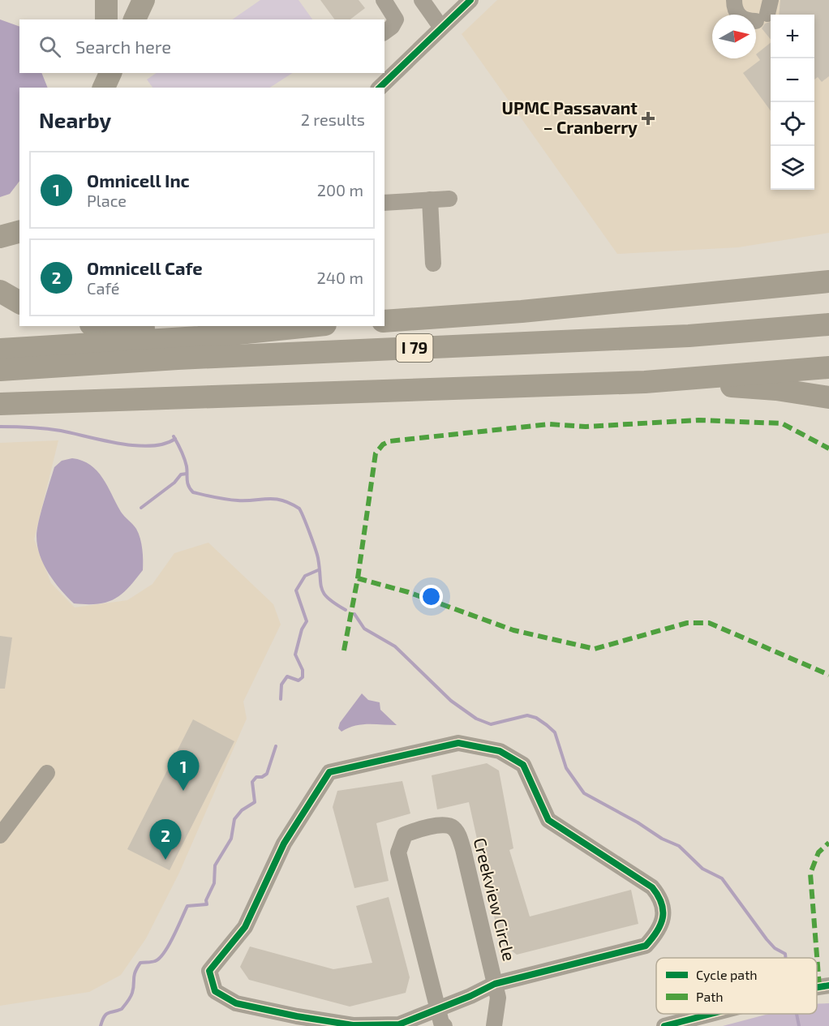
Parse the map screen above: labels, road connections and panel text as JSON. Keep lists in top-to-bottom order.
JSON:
{
  "streets": {
    "highway": ["I 79"],
    "street": ["Creekview Circle"]
  },
  "places": {
    "health": ["UPMC Passavant – Cranberry"]
  },
  "legend": ["Cycle path", "Path"],
  "north": "right",
  "page": {
    "map_buttons": ["+", "−"],
    "search": "Search here",
    "heading": ["Nearby", "2 results"],
    "list": [
      {
        "mark": "1",
        "name": "Omnicell Inc",
        "note": "Place",
        "value": "200 m"
      },
      {
        "mark": "2",
        "name": "Omnicell Cafe",
        "note": "Café",
        "value": "240 m"
      }
    ],
    "pins": ["1", "2"]
  }
}
